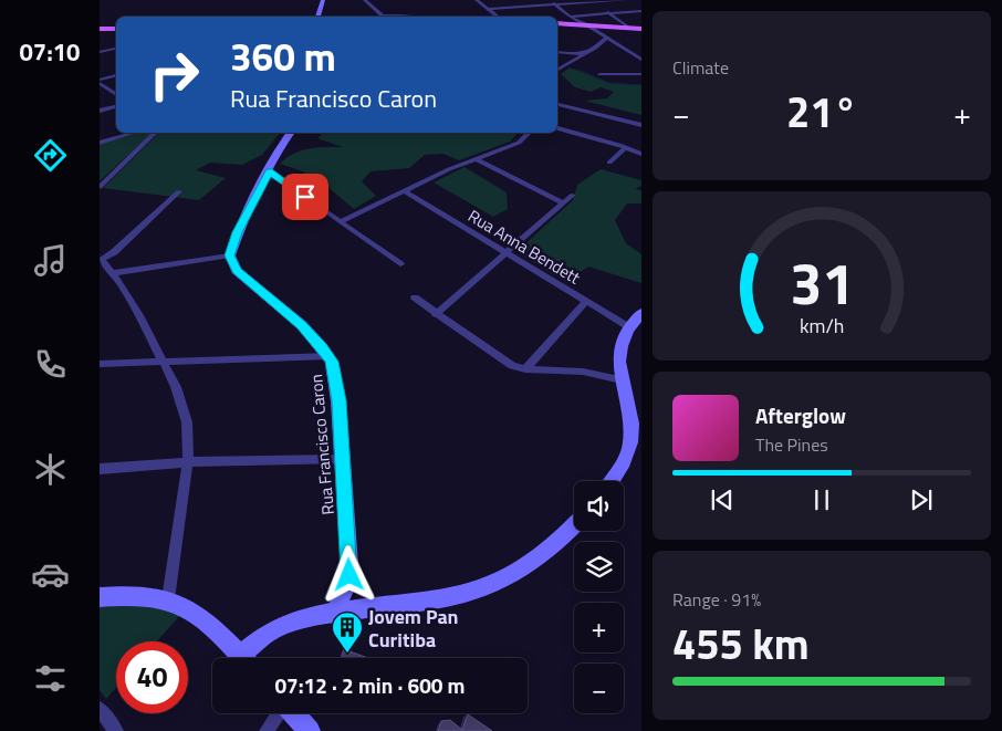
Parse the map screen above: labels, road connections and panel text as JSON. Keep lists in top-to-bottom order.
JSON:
{
  "streets": {
    "street": ["Rua Anna Bendett", "Rua Francisco Caron"]
  },
  "places": {
    "building": ["Jovem Pan Curitiba"]
  },
  "page": {
    "tabs": "07:10",
    "tile": [
      "Climate",
      ["Range · 91%", "455 km"]
    ],
    "turn": ["360 m", "Rua Francisco Caron"],
    "heat": ["−", "21°", "+"],
    "song": ["Afterglow", "The Pines"],
    "map_buttons": ["+", "−"],
    "limit": "40",
    "trip": "07:12 · 2 min · 600 m",
    "gauge": ["31", "km/h"]
  }
}
